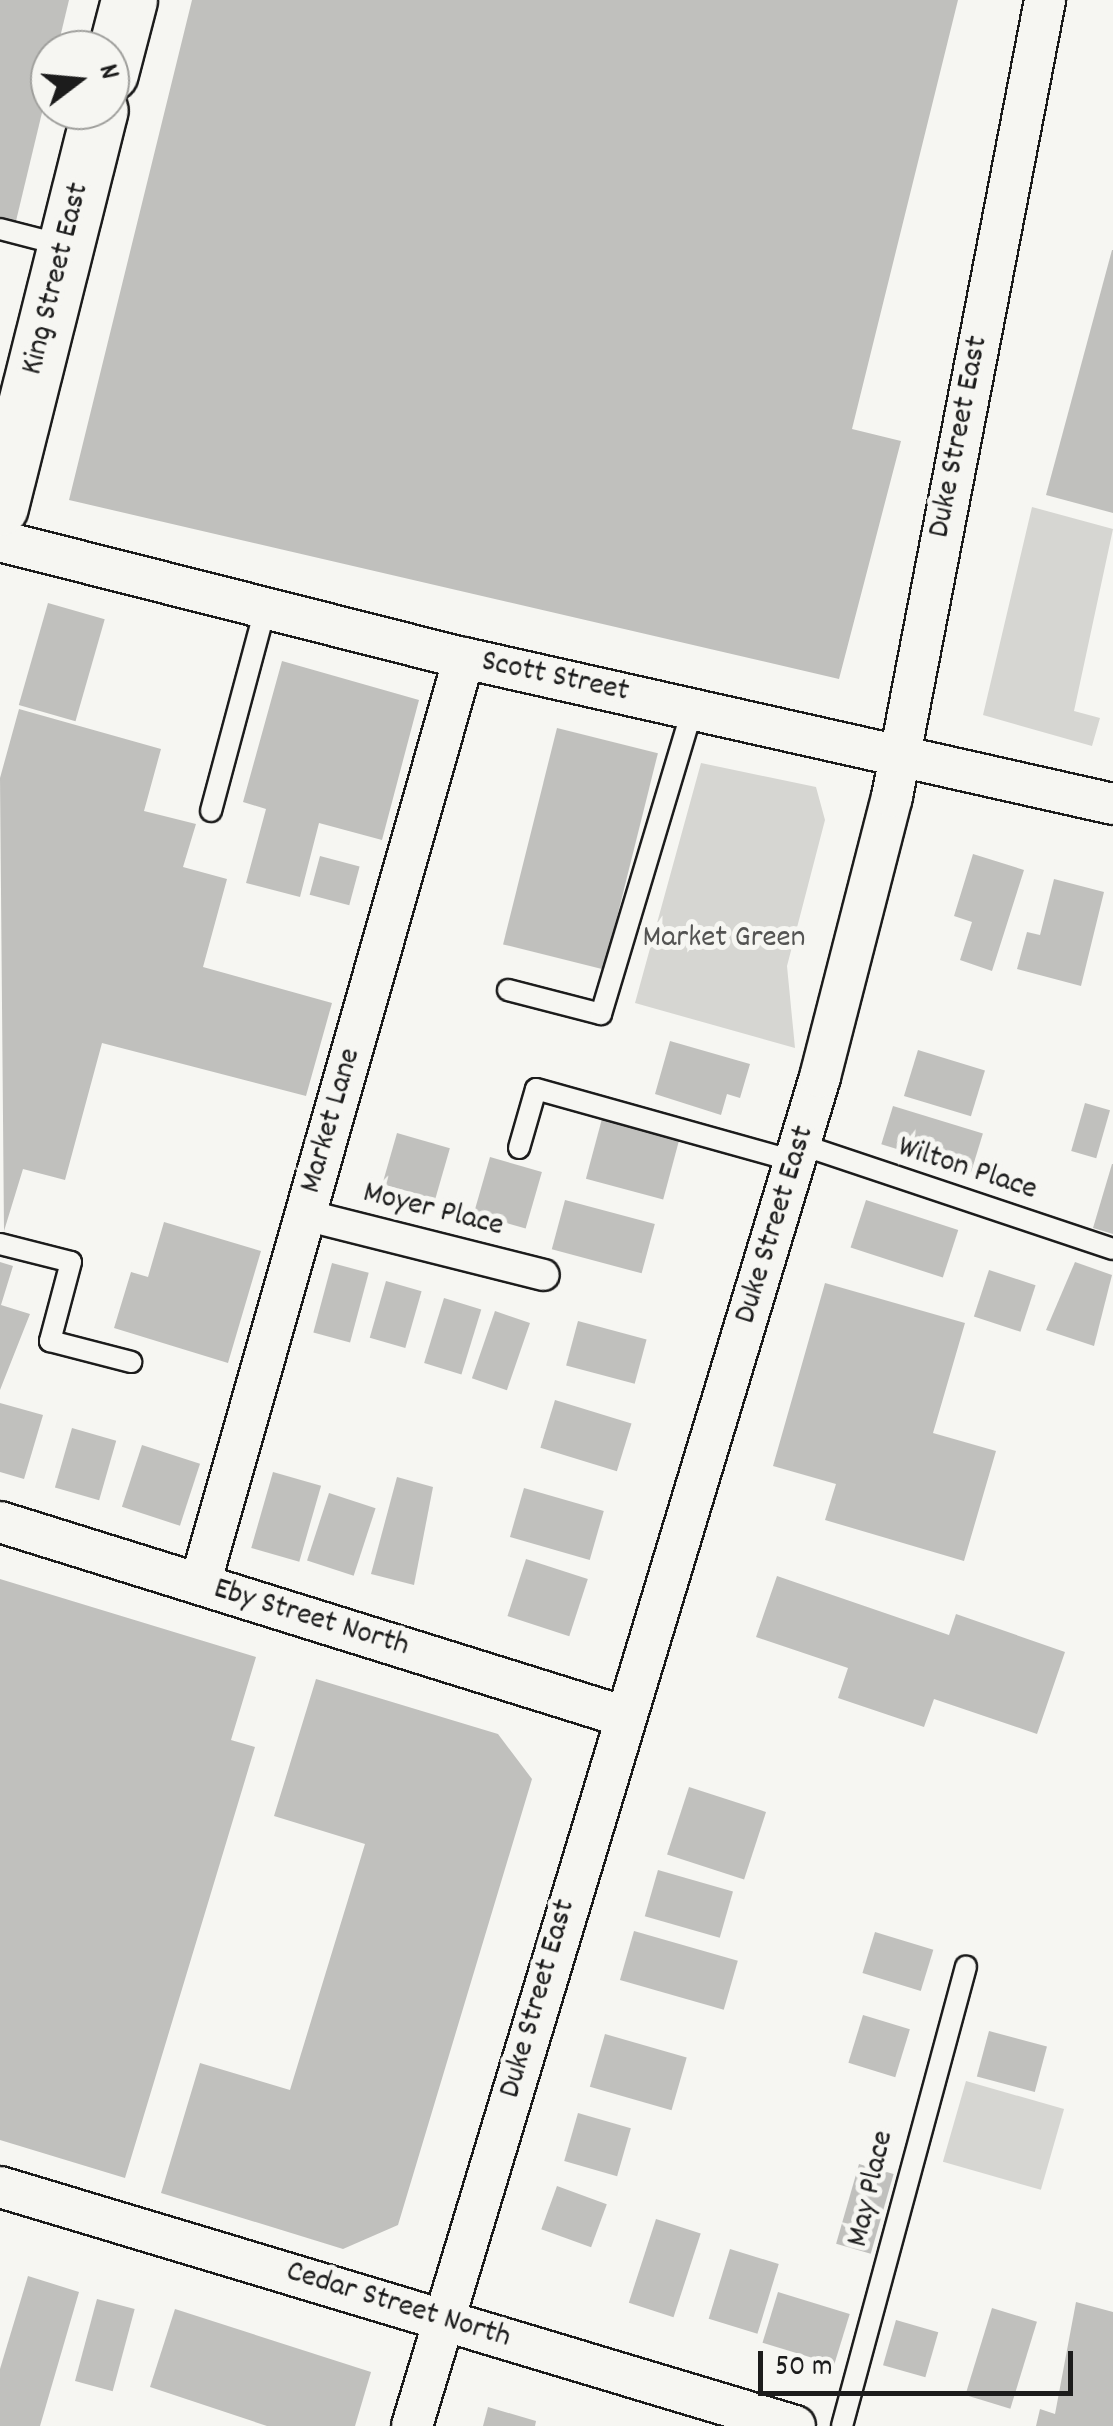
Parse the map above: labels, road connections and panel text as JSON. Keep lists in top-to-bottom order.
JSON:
{
  "streets": {
    "main road": ["King Street East"],
    "street": [
      "Duke Street East",
      "Scott Street",
      "Market Lane",
      "Moyer Place",
      "Eby Street North",
      "Cedar Street North"
    ],
    "lane": ["Wilton Place", "May Place"]
  },
  "crossings": [
    ["Duke Street East", "Scott Street"],
    ["Duke Street East", "Wilton Place"],
    ["Duke Street East", "Eby Street North"],
    ["Duke Street East", "Cedar Street North"],
    ["Scott Street", "Market Lane"],
    ["Market Lane", "Moyer Place"],
    ["Market Lane", "Eby Street North"]
  ],
  "parks": ["Market Green"],
  "scale_bar": "50 m",
  "north": "right"
}
